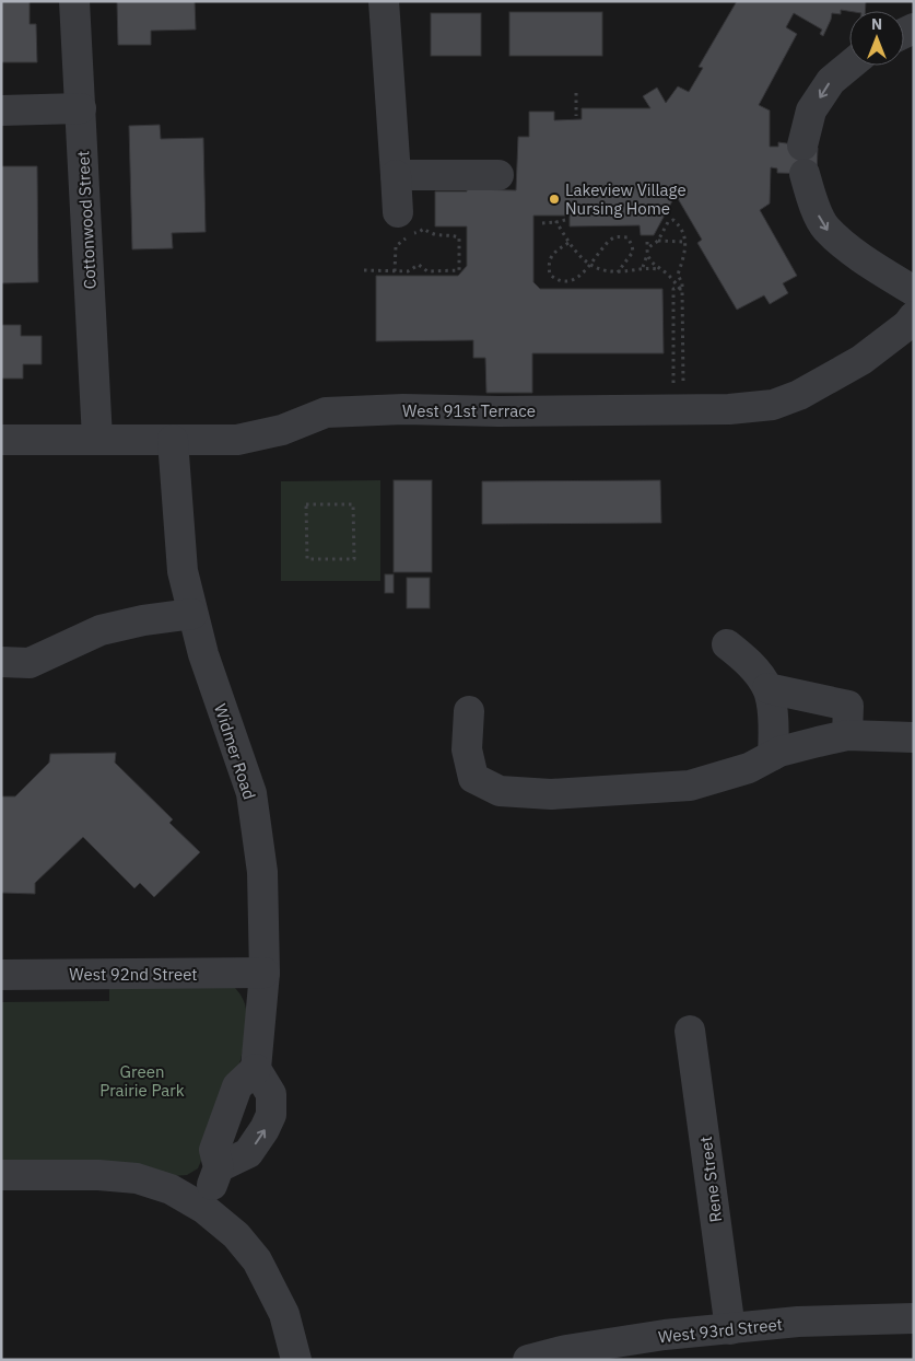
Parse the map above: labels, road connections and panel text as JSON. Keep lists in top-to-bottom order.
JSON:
{
  "streets": {
    "street": [
      "Cottonwood Street",
      "West 91st Terrace",
      "Widmer Road",
      "West 92nd Street",
      "Rene Street",
      "West 93rd Street"
    ]
  },
  "crossings": [
    ["Cottonwood Street", "West 91st Terrace"],
    ["West 91st Terrace", "Widmer Road"],
    ["Widmer Road", "West 92nd Street"],
    ["Rene Street", "West 93rd Street"]
  ],
  "parks": ["Green Prairie Park"],
  "places": ["Lakeview Village Nursing Home"],
  "north": "top"
}
